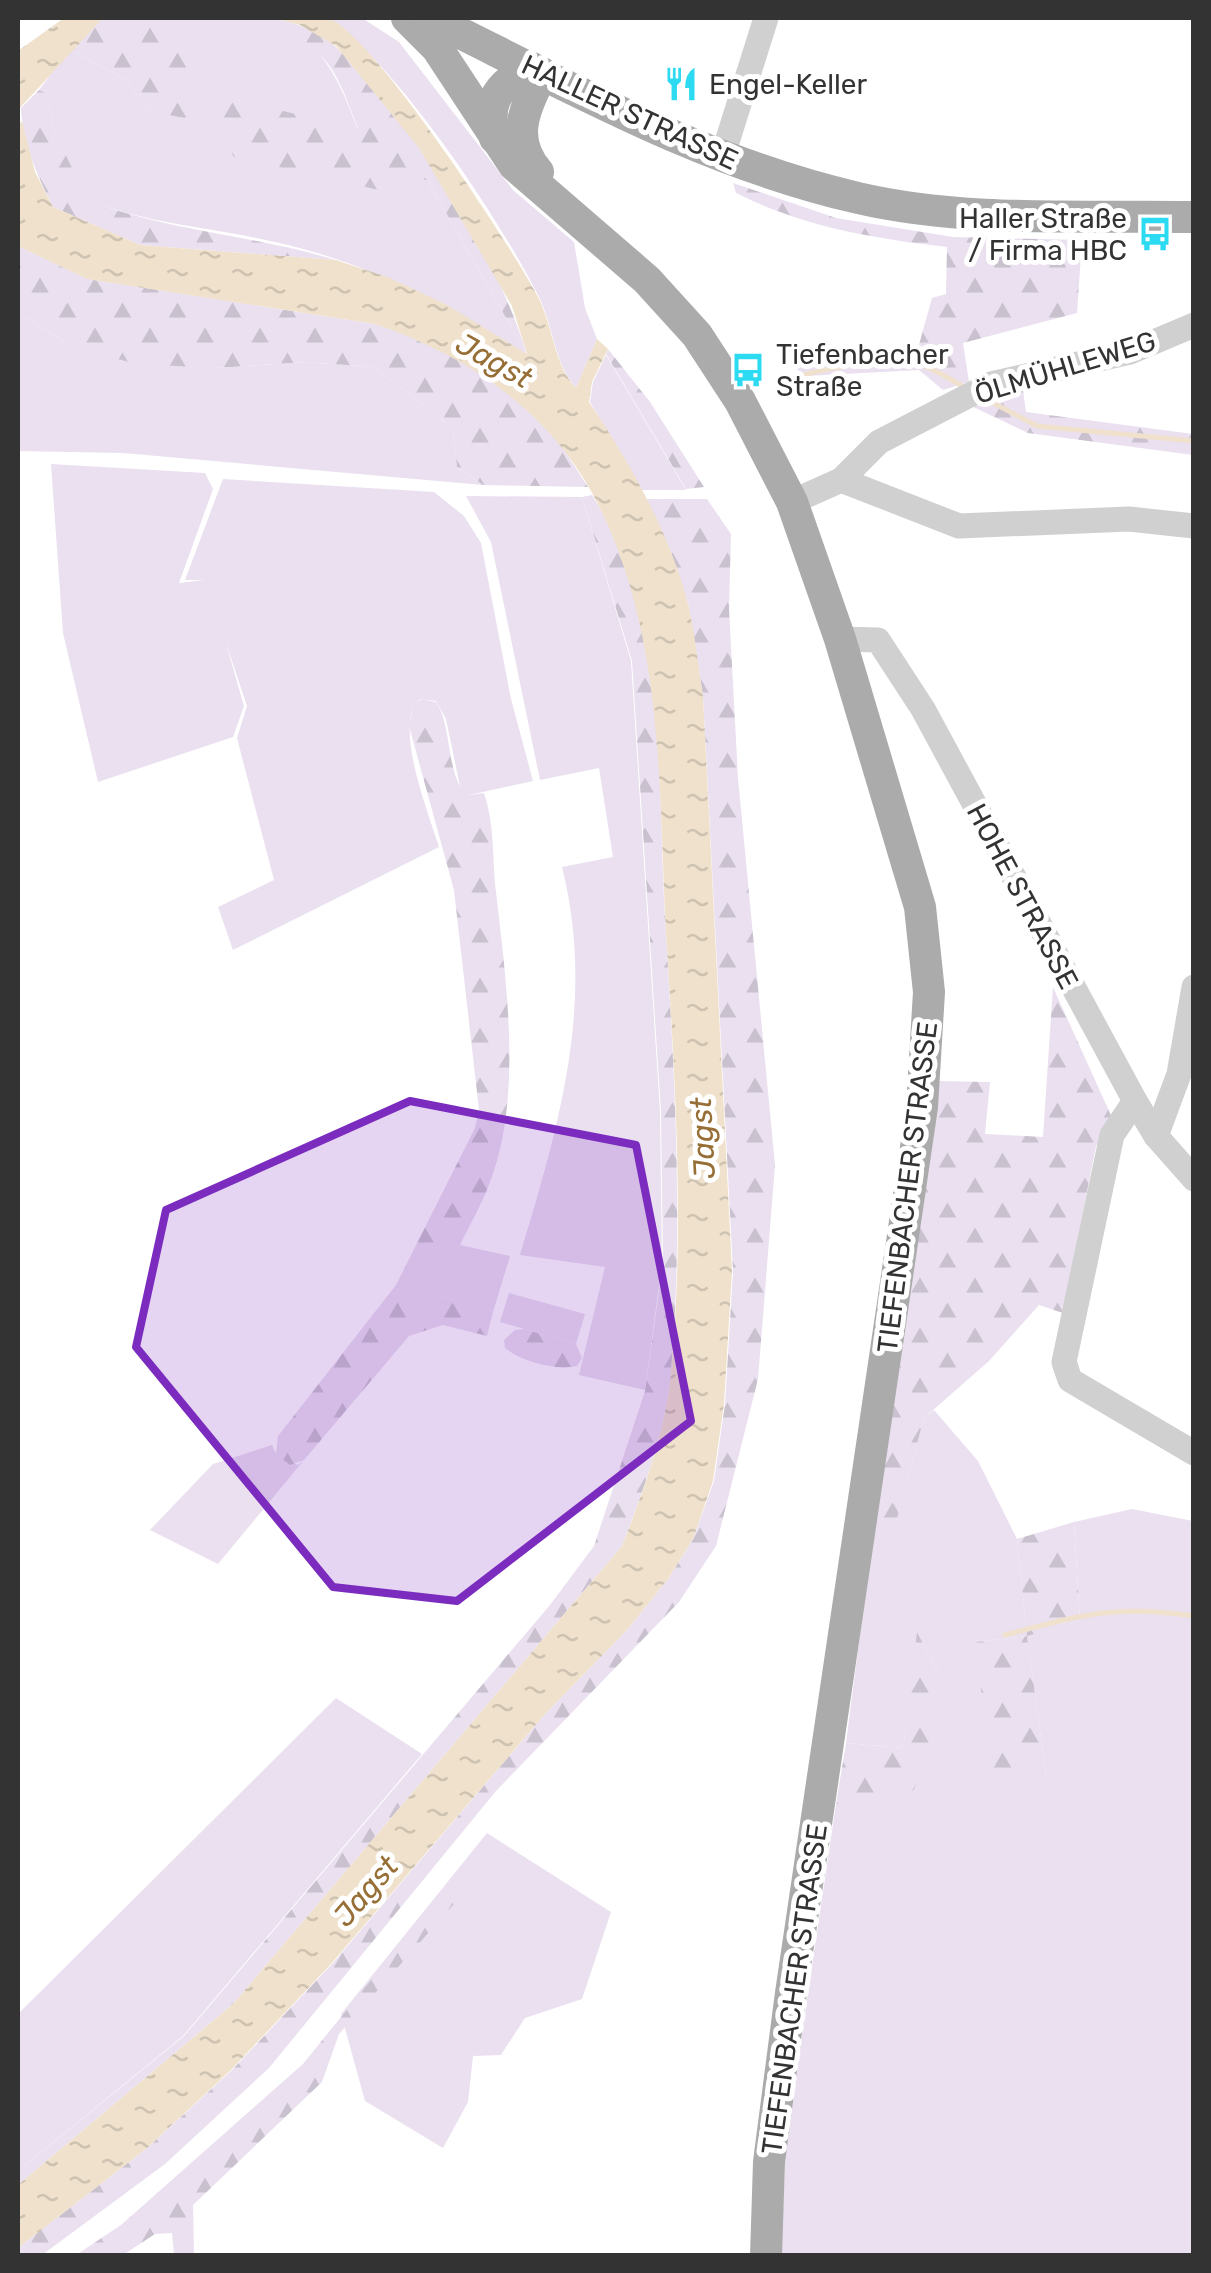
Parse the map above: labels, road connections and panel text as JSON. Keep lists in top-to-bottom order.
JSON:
{
  "streets": {
    "main road": ["HALLER STRASSE", "TIEFENBACHER STRASSE"],
    "street": ["ÖLMÜHLEWEG", "HOHE STRASSE"]
  },
  "crossings": [
    ["HALLER STRASSE", "TIEFENBACHER STRASSE"],
    ["ÖLMÜHLEWEG", "TIEFENBACHER STRASSE"],
    ["HOHE STRASSE", "TIEFENBACHER STRASSE"]
  ],
  "water": ["Jagst"],
  "places": {
    "restaurant": ["Engel-Keller"],
    "bus stop": ["Haller Straße / Firma HBC", "Tiefenbacher Straße"]
  }
}
